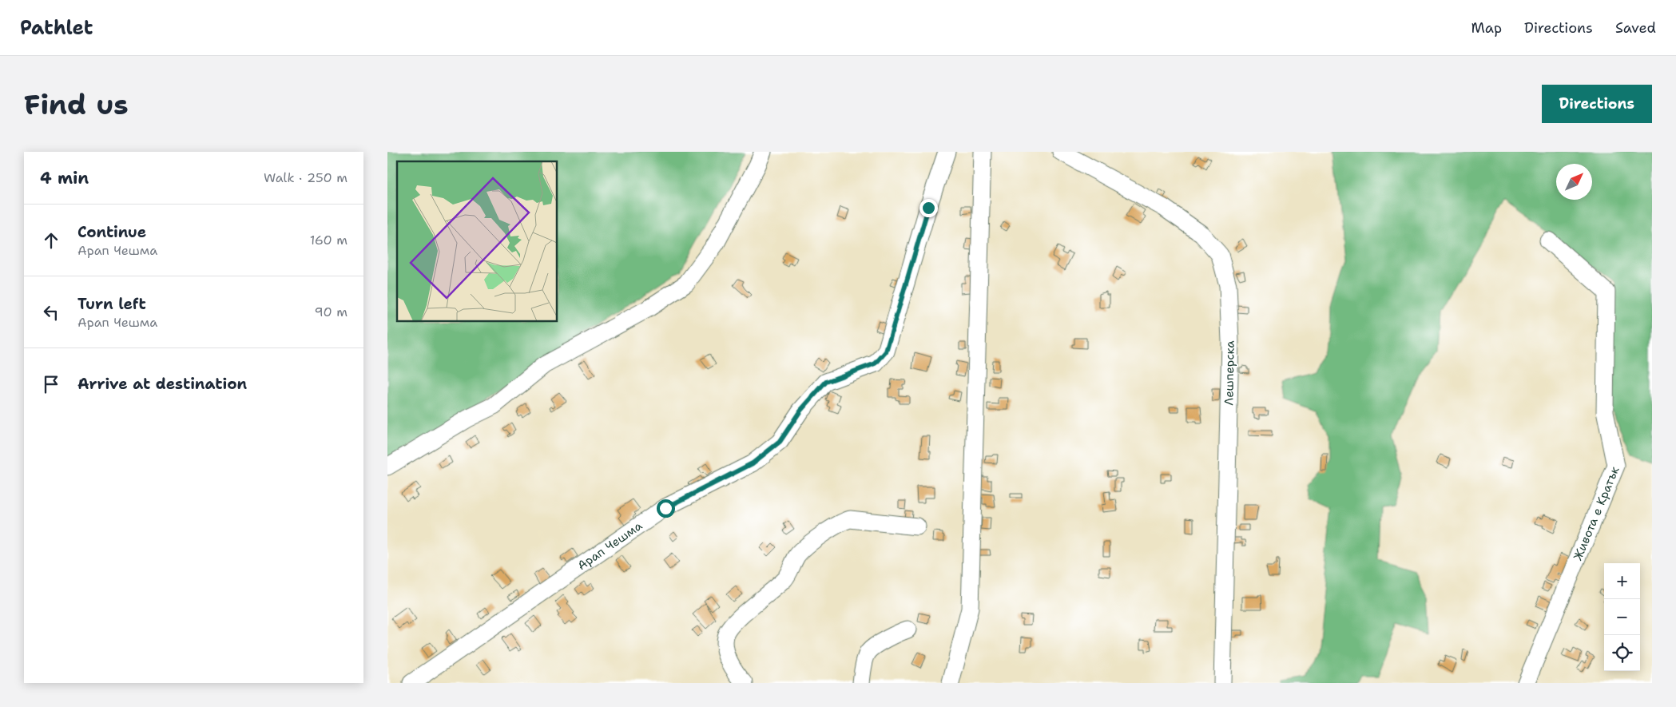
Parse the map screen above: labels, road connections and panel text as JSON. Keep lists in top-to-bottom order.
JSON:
{
  "streets": {
    "street": ["Лешперска", "Живота е Кратък", "Арап Чешма"]
  },
  "north": "top right",
  "page": {
    "header": "Pathlet",
    "nav": ["Map", "Directions", "Saved"],
    "buttons": "Directions",
    "title": "Find us",
    "heading": ["4 min", "Walk · 250 m"],
    "list": [
      ["Continue", "Арап Чешма", "160 m"],
      ["Turn left", "Арап Чешма", "90 m"],
      "Arrive at destination"
    ],
    "map_buttons": ["+", "−"]
  }
}
